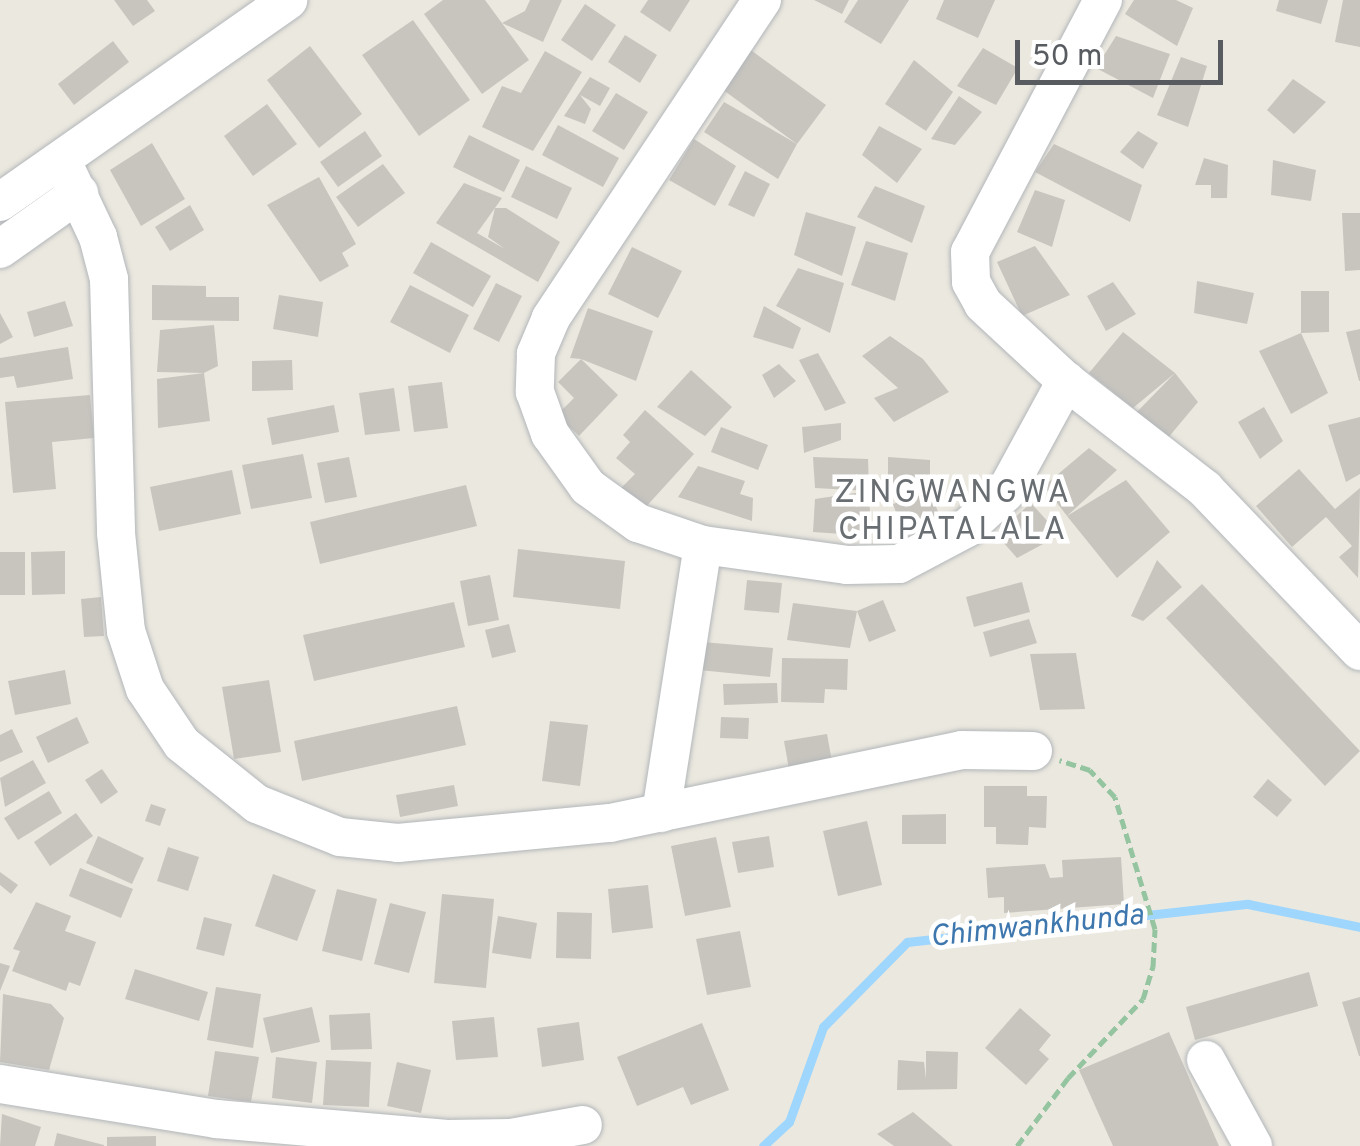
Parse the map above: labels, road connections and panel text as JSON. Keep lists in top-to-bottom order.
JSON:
{
  "districts": ["ZINGWANGWA CHIPATALALA"],
  "water": ["Chimwankhunda"],
  "scale_bar": "50 m"
}
